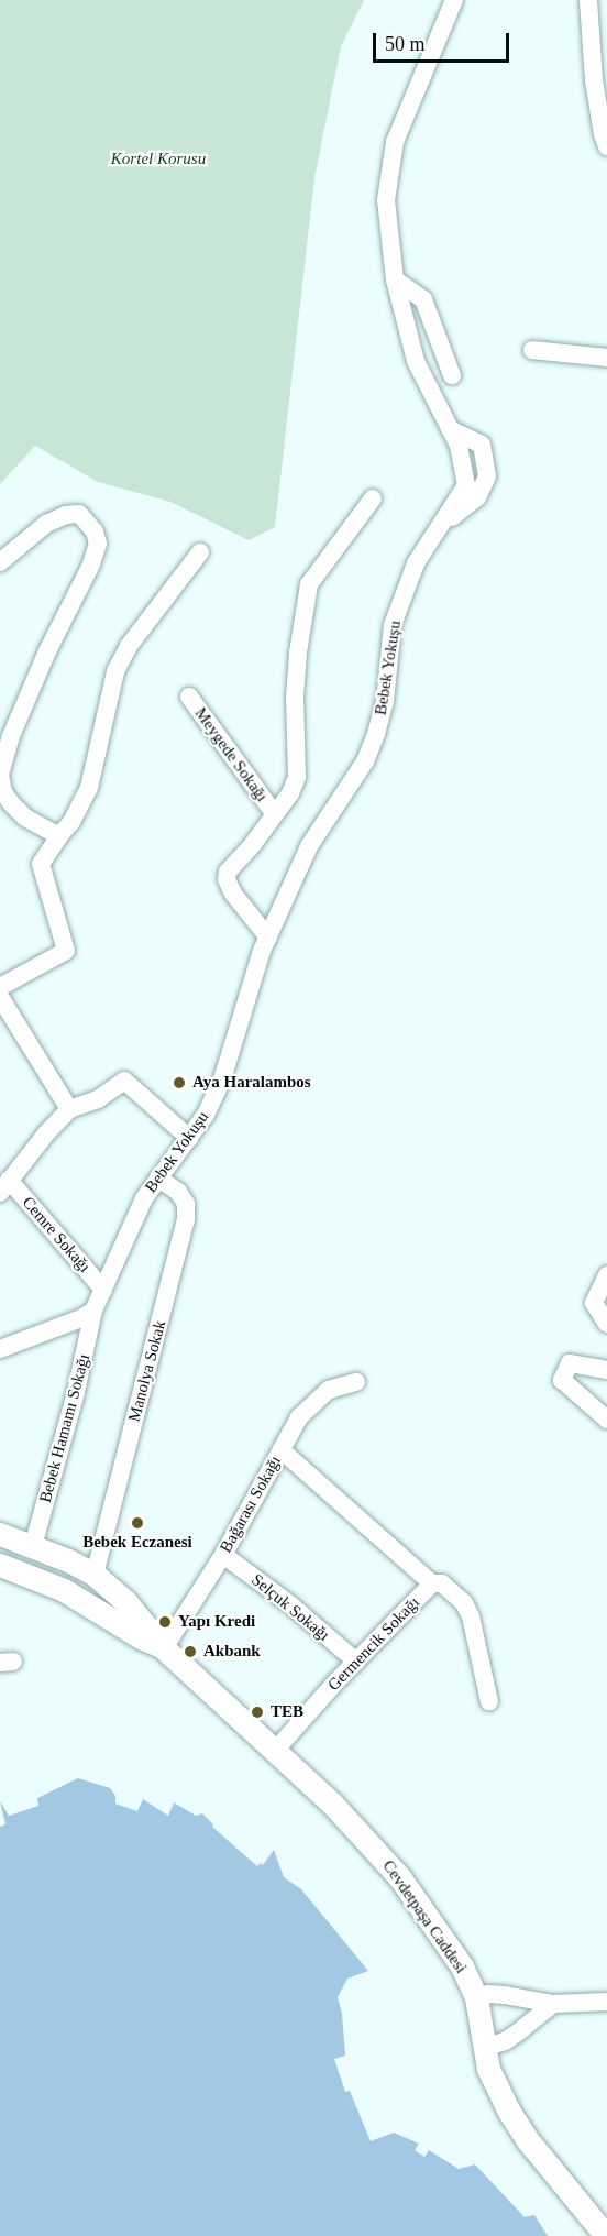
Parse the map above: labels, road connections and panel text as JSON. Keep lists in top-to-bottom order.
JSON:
{
  "streets": {
    "main road": ["Cevdetpaşa Caddesi"],
    "street": [
      "Bebek Yokuşu",
      "Meygede Sokağı",
      "Cemre Sokağı",
      "Manolya Sokak",
      "Bebek Hamamı Sokağı",
      "Bağarası Sokağı",
      "Selçuk Sokağı",
      "Germencik Sokağı"
    ]
  },
  "crossings": [
    ["Bebek Yokuşu", "Cemre Sokağı"],
    ["Bebek Yokuşu", "Manolya Sokak"],
    ["Bebek Yokuşu", "Bebek Hamamı Sokağı"],
    ["Manolya Sokak", "Cevdetpaşa Caddesi"],
    ["Bebek Hamamı Sokağı", "Cevdetpaşa Caddesi"],
    ["Bağarası Sokağı", "Selçuk Sokağı"],
    ["Bağarası Sokağı", "Cevdetpaşa Caddesi"],
    ["Selçuk Sokağı", "Germencik Sokağı"],
    ["Germencik Sokağı", "Cevdetpaşa Caddesi"]
  ],
  "parks": ["Kortel Korusu"],
  "places": [
    "Aya Haralambos",
    "Bebek Eczanesi",
    "Yapı Kredi",
    "Akbank",
    "TEB"
  ],
  "scale_bar": "50 m"
}
